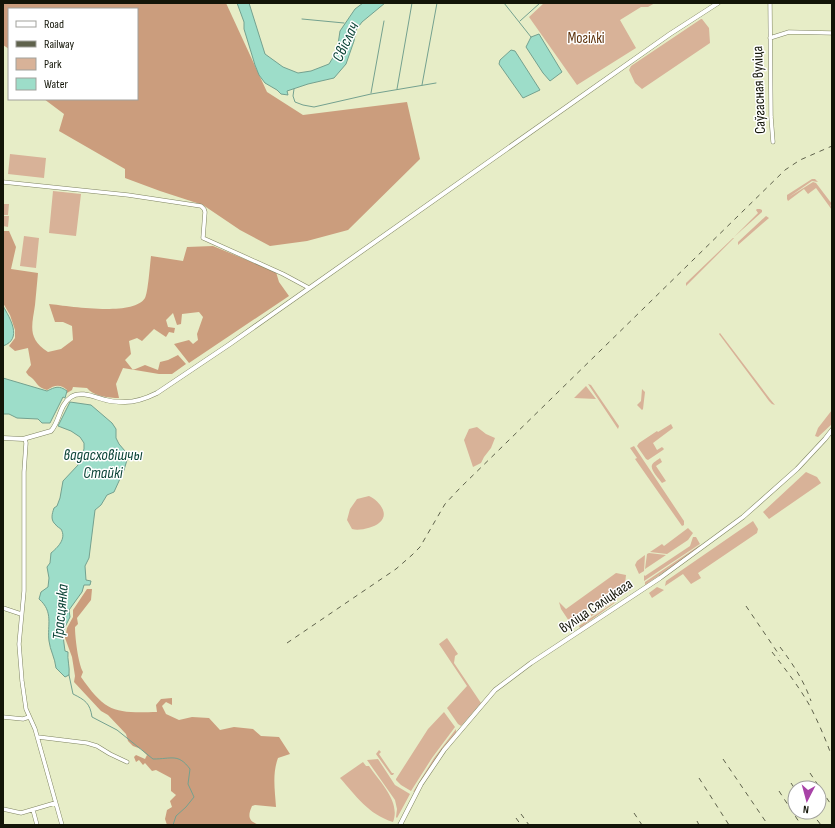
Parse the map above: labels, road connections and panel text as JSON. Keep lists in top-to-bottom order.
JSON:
{
  "streets": {
    "main road": ["вуліца Сяліцкага"],
    "street": ["Саўгасная вуліца"]
  },
  "water": ["Свіслач", "вадасховішчы Стайкі", "Трасцянка"],
  "parks": ["Могілкі"],
  "legend": [
    "Road",
    "Railway",
    "Park",
    "Water"
  ],
  "north": "bottom"
}
